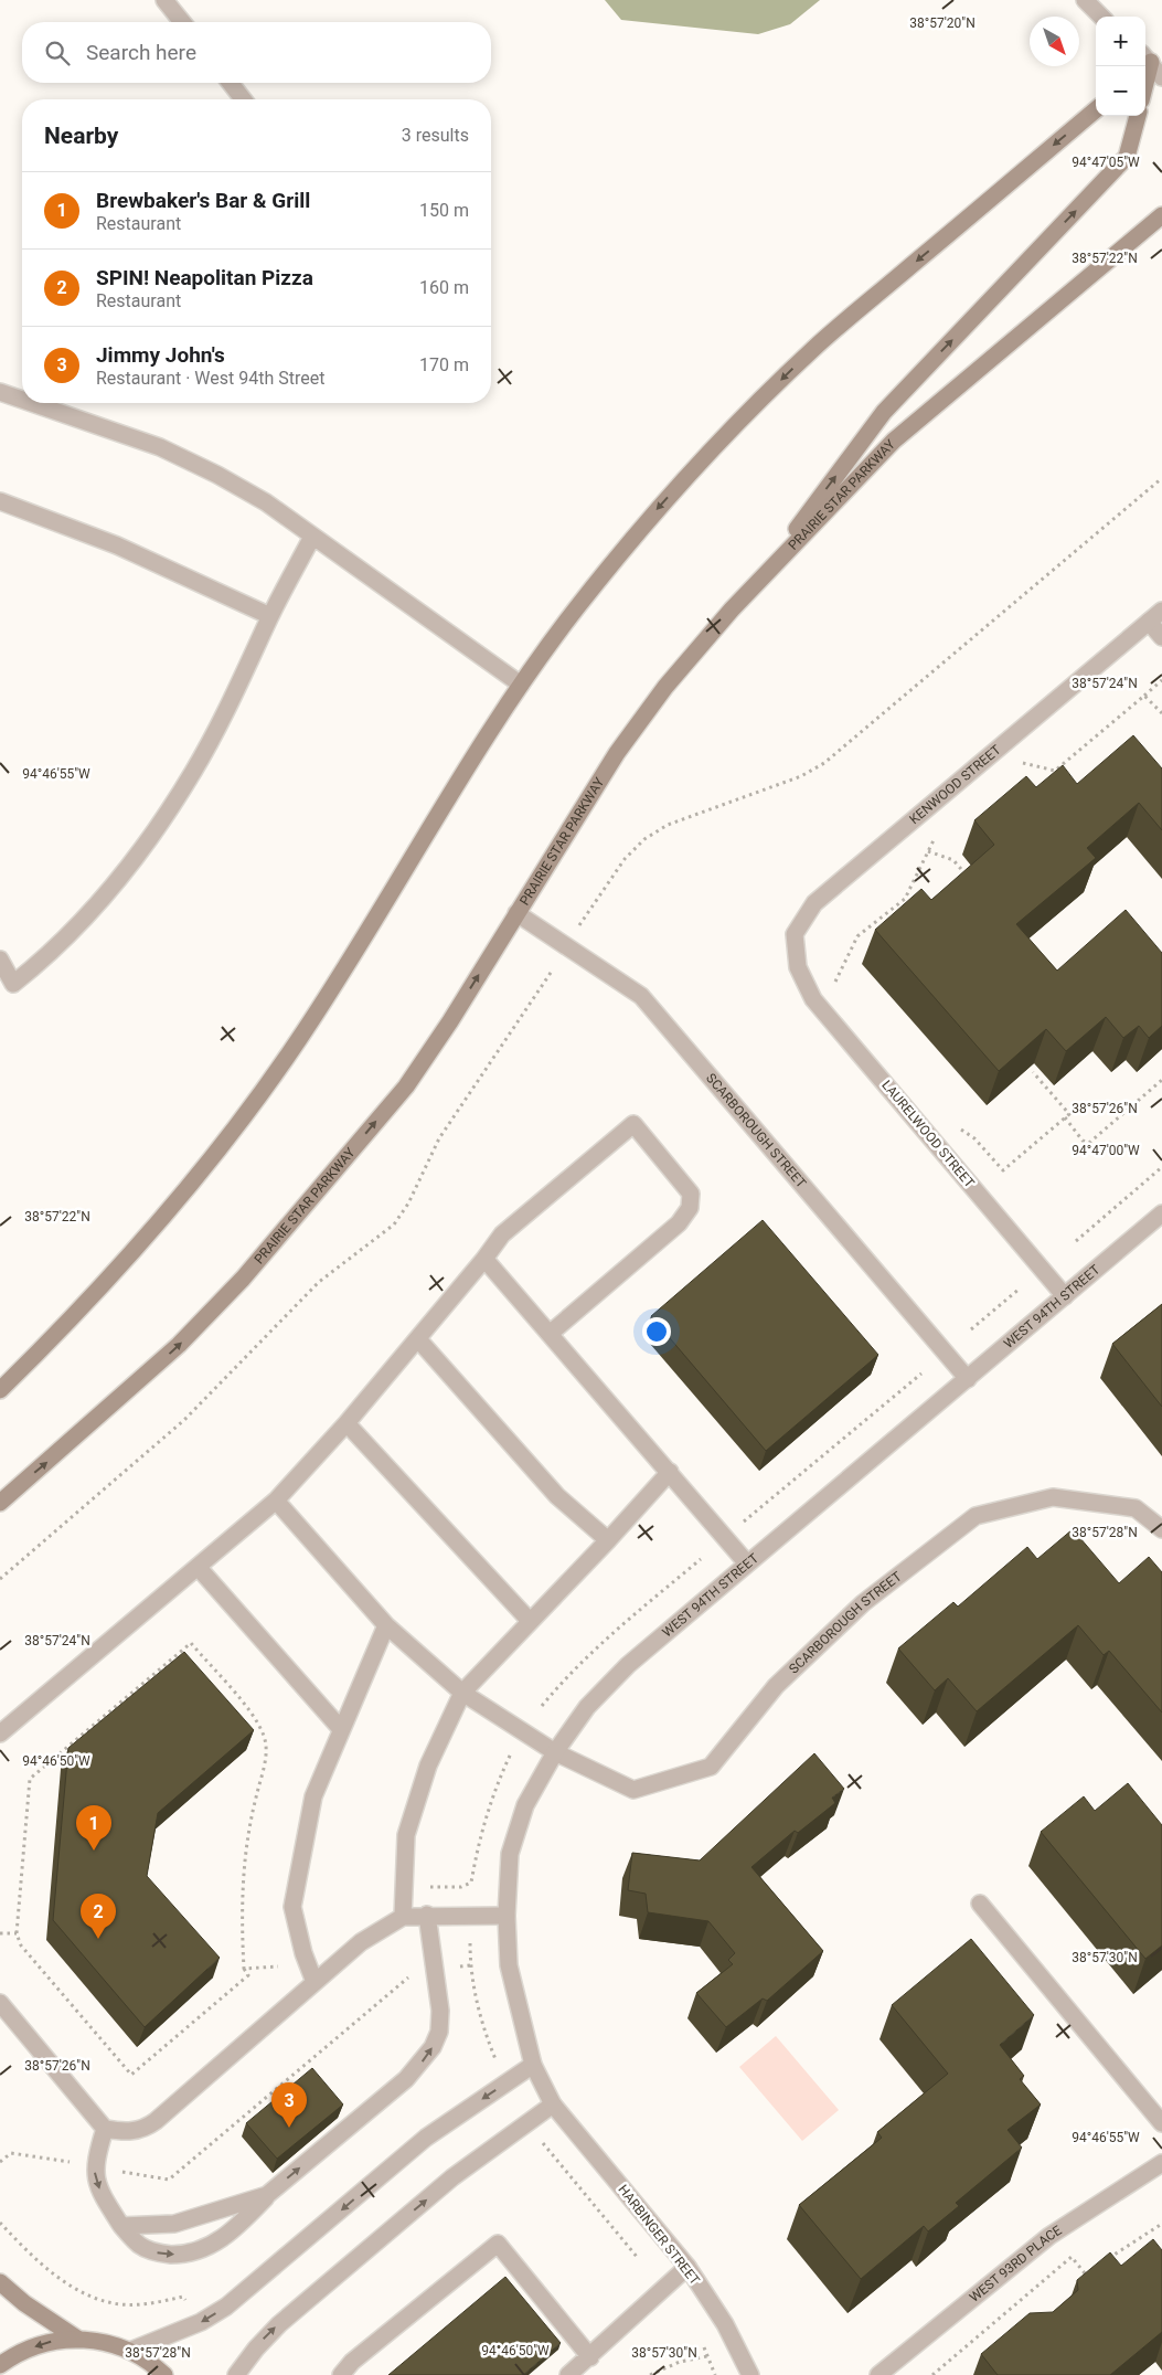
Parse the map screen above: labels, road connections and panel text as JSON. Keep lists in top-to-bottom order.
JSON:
{
  "streets": {
    "main road": ["PRAIRIE STAR PARKWAY"],
    "street": [
      "KENWOOD STREET",
      "SCARBOROUGH STREET",
      "LAURELWOOD STREET",
      "WEST 94TH STREET",
      "HARBINGER STREET",
      "WEST 93RD PLACE"
    ]
  },
  "crossings": [
    ["PRAIRIE STAR PARKWAY", "SCARBOROUGH STREET"],
    ["KENWOOD STREET", "LAURELWOOD STREET"],
    ["SCARBOROUGH STREET", "WEST 94TH STREET"],
    ["LAURELWOOD STREET", "WEST 94TH STREET"],
    ["WEST 94TH STREET", "HARBINGER STREET"]
  ],
  "north": "bottom right",
  "page": {
    "map_buttons": ["+", "−"],
    "search": "Search here",
    "heading": ["Nearby", "3 results"],
    "list": [
      {
        "mark": "1",
        "name": "Brewbaker's Bar & Grill",
        "note": "Restaurant",
        "value": "150 m"
      },
      {
        "mark": "2",
        "name": "SPIN! Neapolitan Pizza",
        "note": "Restaurant",
        "value": "160 m"
      },
      {
        "mark": "3",
        "name": "Jimmy John's",
        "note": "Restaurant · West 94th Street",
        "value": "170 m"
      }
    ],
    "pins": ["1", "2", "3"]
  },
  "coordinates": [
    "38°57'20\"N",
    "94°47'05\"W",
    "38°57'22\"N",
    "38°57'24\"N",
    "94°46'55\"W",
    "38°57'26\"N",
    "94°47'00\"W",
    "38°57'28\"N",
    "94°46'50\"W",
    "38°57'30\"N"
  ]
}
